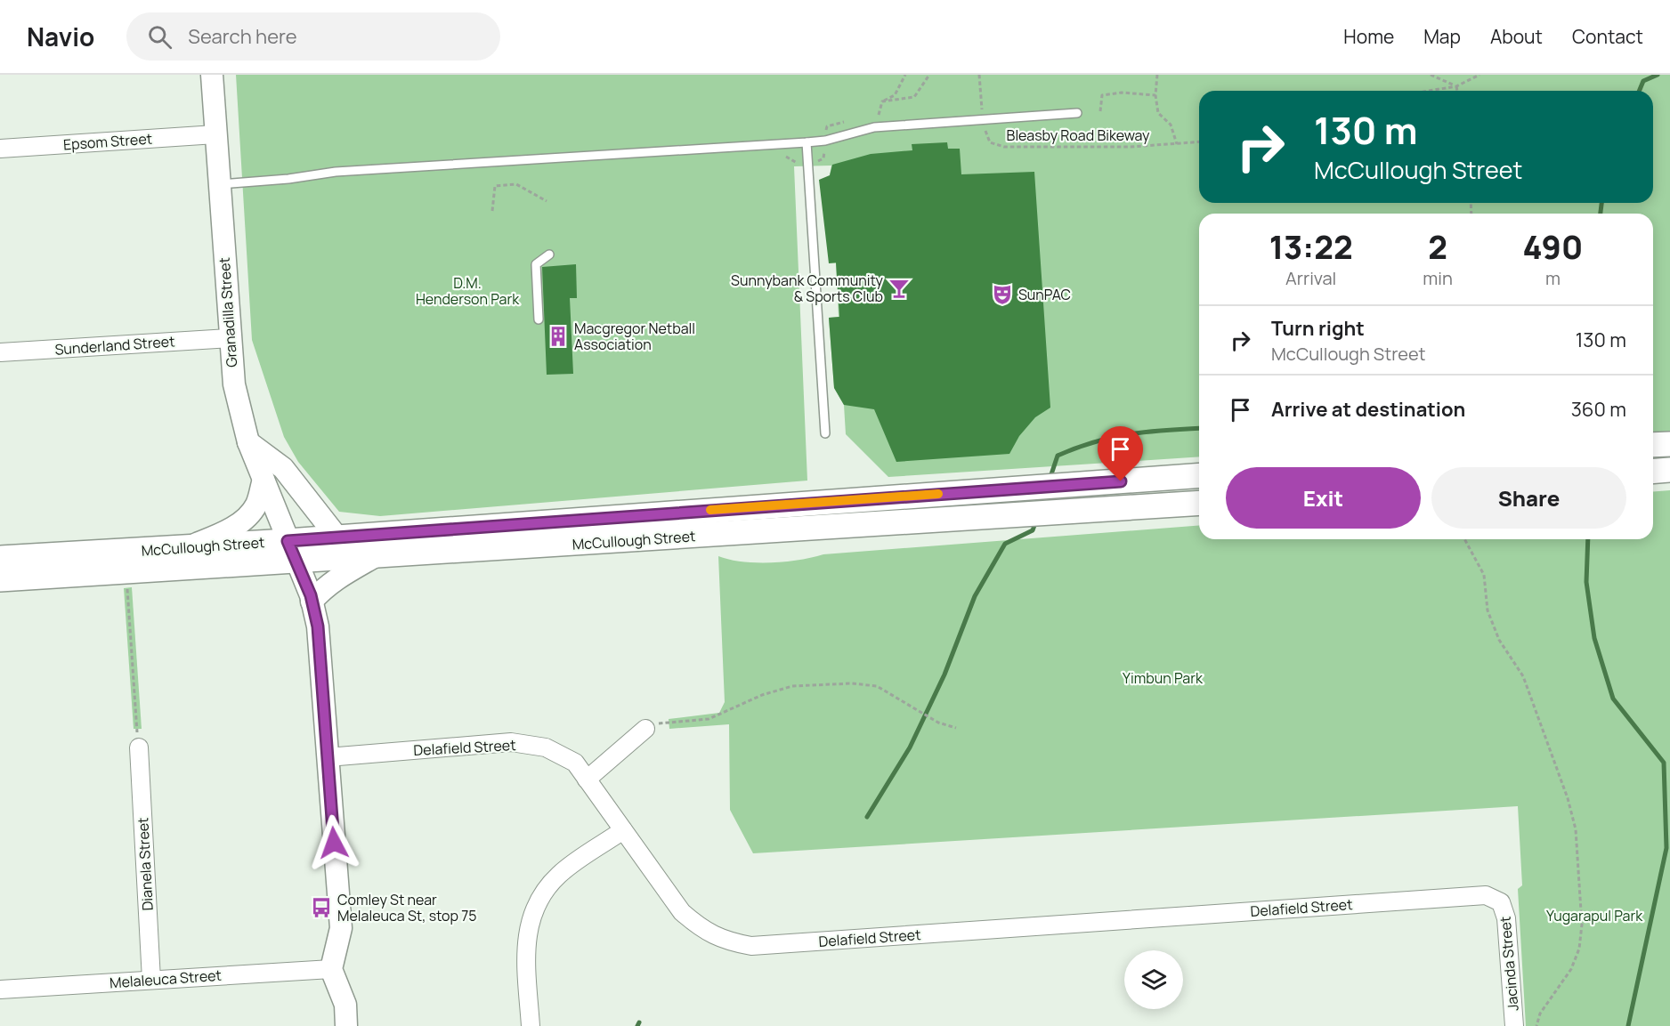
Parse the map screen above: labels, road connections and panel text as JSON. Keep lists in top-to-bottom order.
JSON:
{
  "streets": {
    "main road": ["McCullough Street"],
    "street": [
      "Epsom Street",
      "Granadilla Street",
      "Sunderland Street",
      "Delafield Street",
      "Dianela Street",
      "Jacinda Street",
      "Melaleuca Street"
    ],
    "path": ["Bleasby Road Bikeway"]
  },
  "crossings": [
    ["Epsom Street", "Granadilla Street"],
    ["Granadilla Street", "Sunderland Street"],
    ["Granadilla Street", "McCullough Street"],
    ["Granadilla Street", "Delafield Street"],
    ["Granadilla Street", "Melaleuca Street"],
    ["Delafield Street", "Jacinda Street"],
    ["Dianela Street", "Melaleuca Street"]
  ],
  "parks": ["D.M. Henderson Park", "Yimbun Park", "Yugarapul Park"],
  "places": {
    "bar": ["Sunnybank Community & Sports Club"],
    "theatre": ["SunPAC"],
    "building": ["Macgregor Netball Association"],
    "bus stop": ["Comley St near Melaleuca St, stop 75"]
  },
  "page": {
    "header": "Navio",
    "search": "Search here",
    "nav": [
      "Home",
      "Map",
      "About",
      "Contact"
    ],
    "turn": ["130 m", "McCullough Street"],
    "eta": [
      "13:22",
      "Arrival",
      "2",
      "min",
      "490",
      "m"
    ],
    "list": [
      {
        "name": "Turn right",
        "note": "McCullough Street",
        "value": "130 m"
      },
      {
        "name": "Arrive at destination",
        "value": "360 m"
      }
    ],
    "buttons": ["Exit", "Share"]
  }
}
